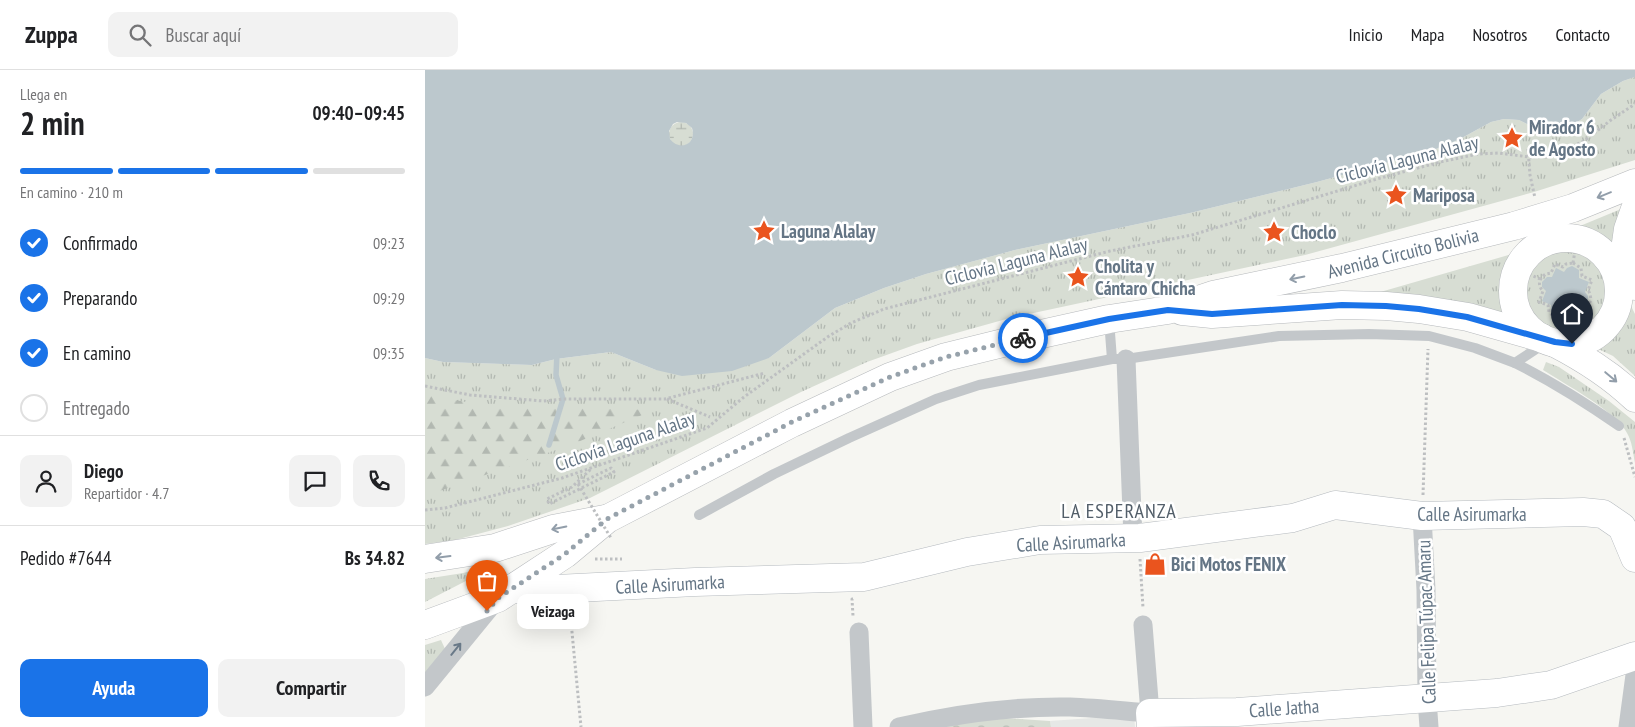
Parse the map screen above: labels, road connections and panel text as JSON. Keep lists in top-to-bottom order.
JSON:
{
  "streets": {
    "main road": ["Avenida Circuito Bolivia", "Calle Asirumarka", "Calle Jatha"],
    "street": ["Calle Felipa Túpac Amaru"],
    "path": ["Ciclovía Laguna Alalay"]
  },
  "crossings": [
    ["Avenida Circuito Bolivia", "Calle Asirumarka"],
    ["Calle Asirumarka", "Calle Felipa Túpac Amaru"],
    ["Calle Felipa Túpac Amaru", "Calle Jatha"]
  ],
  "districts": ["LA ESPERANZA"],
  "places": {
    "place": [
      "Mirador 6 de Agosto",
      "Mariposa",
      "Laguna Alalay",
      "Choclo",
      "Cholita y Cántaro Chicha"
    ],
    "shop": ["Bici Motos FENIX"],
    "other": ["Veizaga"]
  },
  "page": {
    "header": "Zuppa",
    "search": "Buscar aquí",
    "nav": [
      "Inicio",
      "Mapa",
      "Nosotros",
      "Contacto"
    ],
    "heading": ["2 min", "Llega en", "09:40–09:45"],
    "panel": [
      "Diego",
      "Repartidor · 4.7",
      "Pedido #7644",
      "Bs 34.82"
    ],
    "bar": "En camino · 210 m",
    "list": [
      ["Confirmado", "09:23"],
      ["Preparando", "09:29"],
      ["En camino", "09:35"],
      "Entregado"
    ],
    "bubble": "Veizaga",
    "buttons": ["Ayuda", "Compartir"]
  }
}
